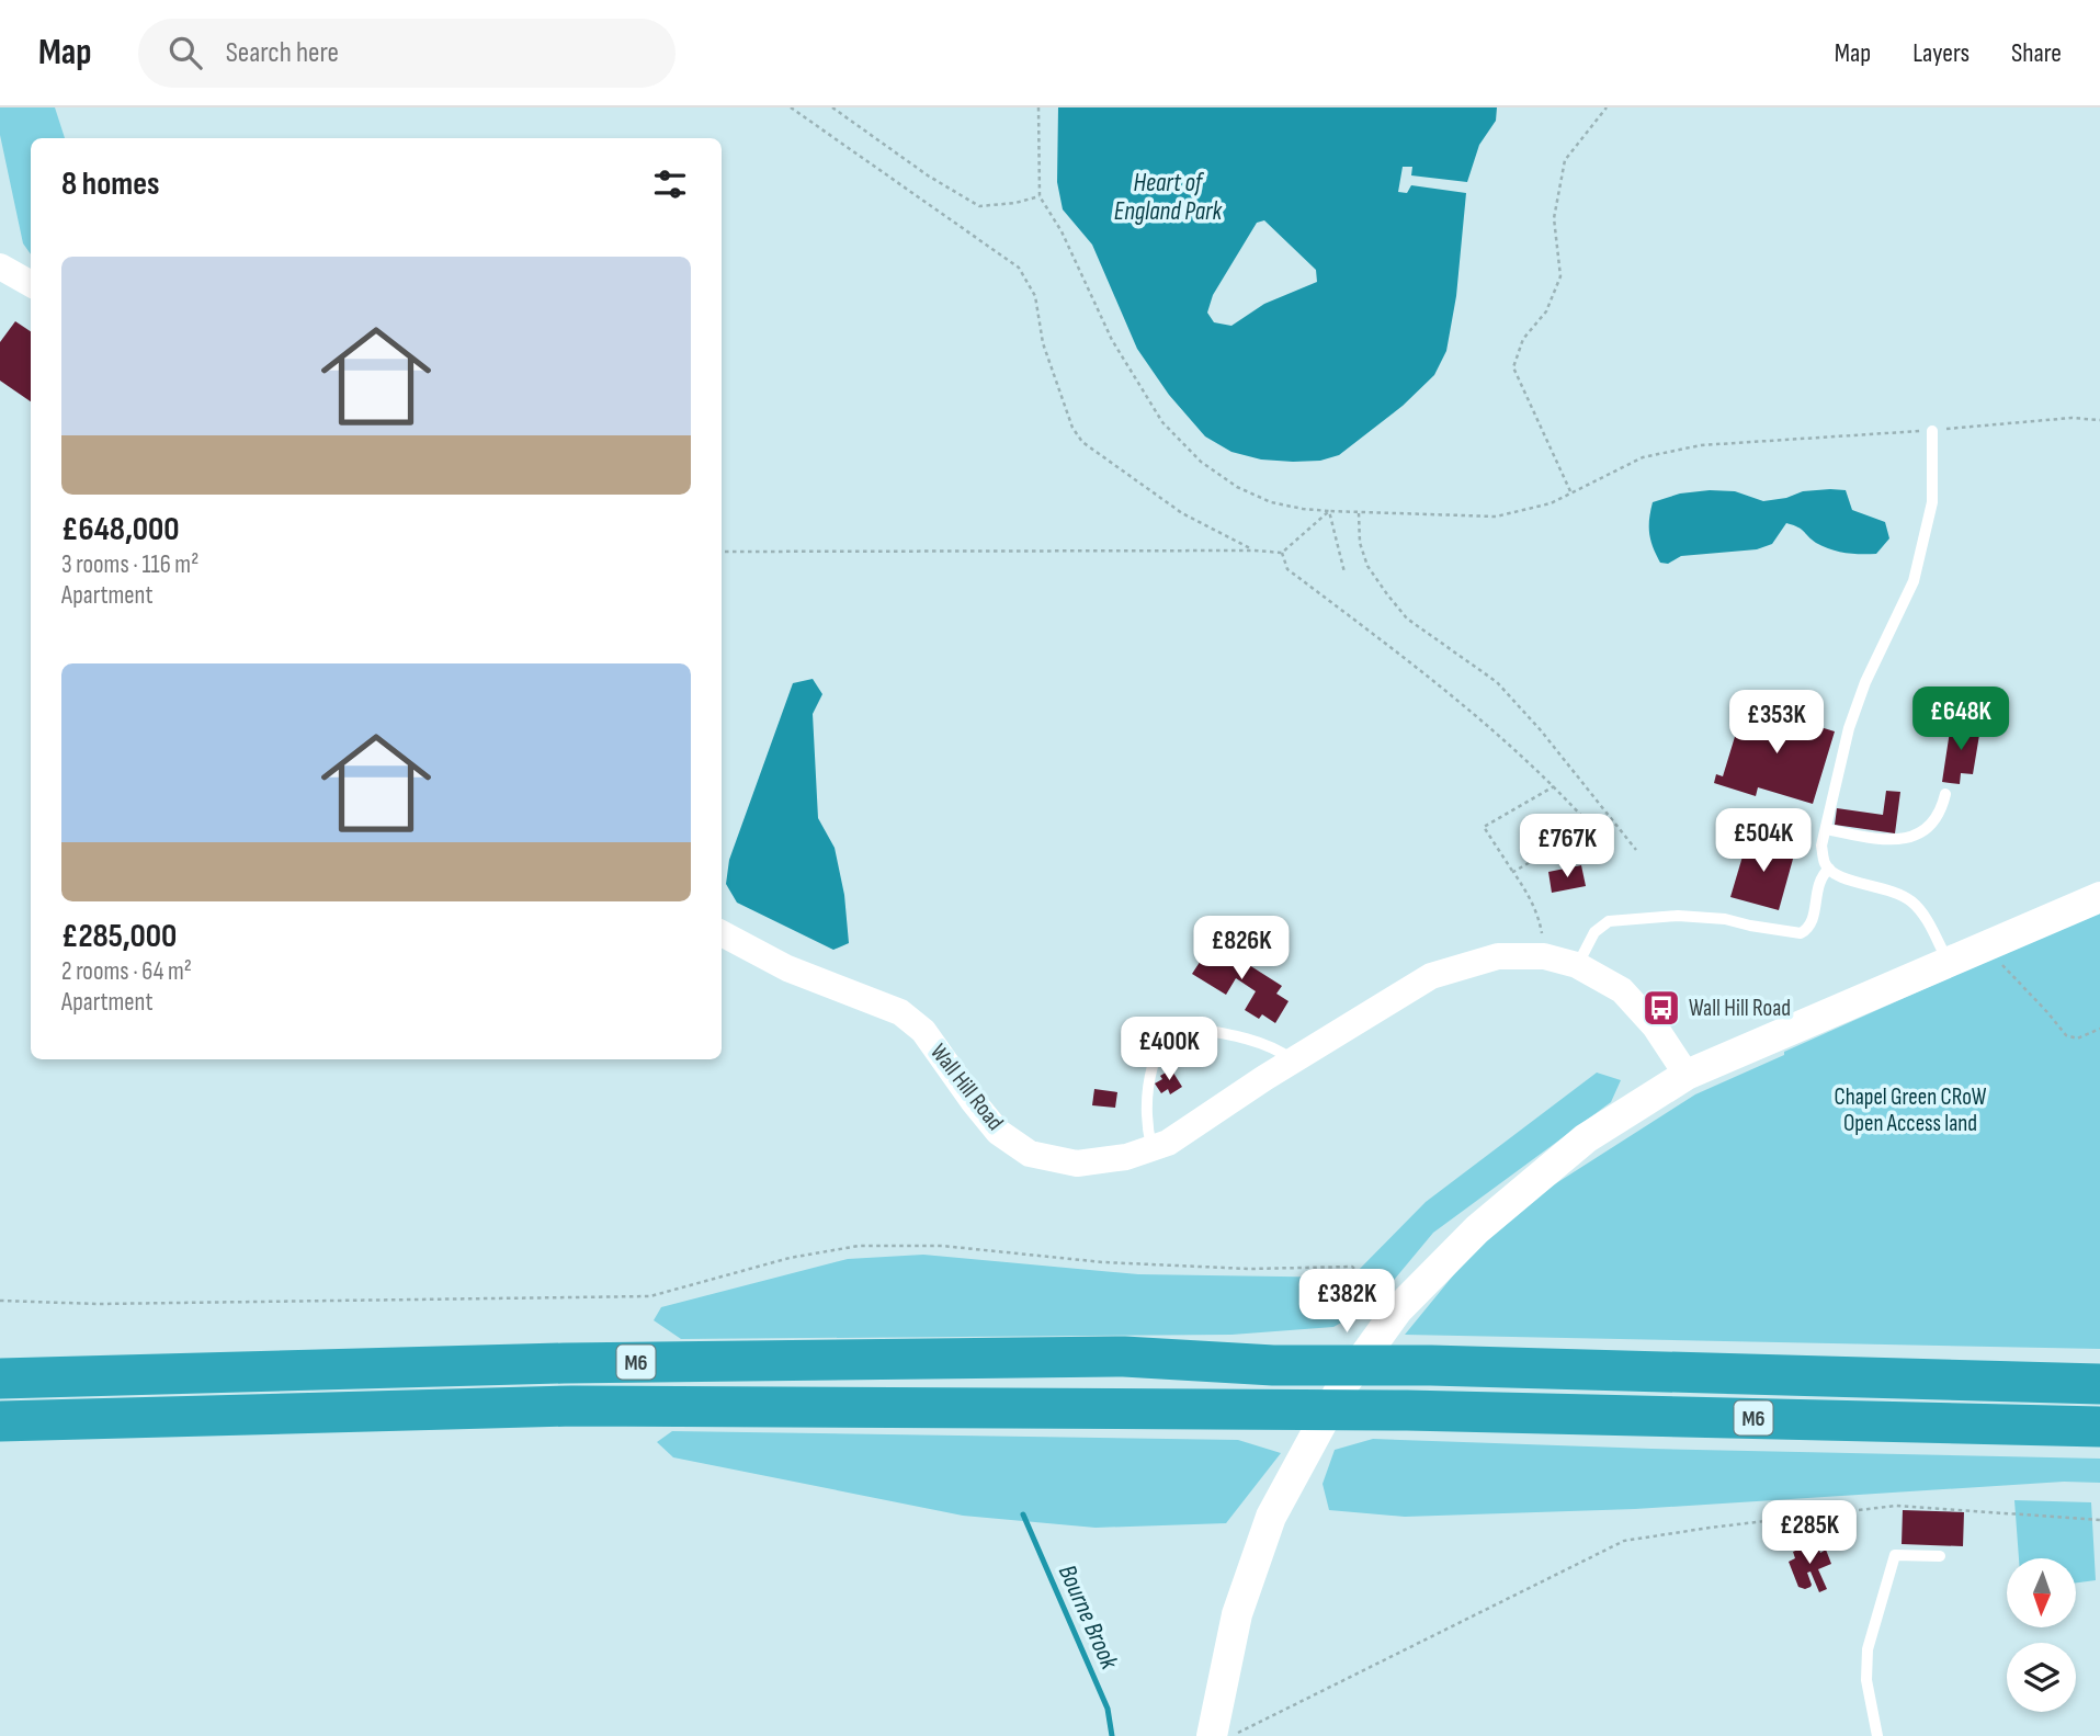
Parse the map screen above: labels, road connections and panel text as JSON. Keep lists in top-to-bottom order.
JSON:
{
  "streets": {
    "highway": ["M6"],
    "street": ["Wall Hill Road"]
  },
  "water": ["Heart of England Park", "Bourne Brook"],
  "parks": ["Chapel Green CRoW Open Access land"],
  "places": {
    "bus stop": ["Wall Hill Road"]
  },
  "north": "bottom",
  "page": {
    "header": "Map",
    "search": "Search here",
    "nav": ["Map", "Layers", "Share"],
    "heading": "8 homes",
    "list": [
      {
        "name": "£648,000",
        "note": "3 rooms · 116 m² · Apartment"
      },
      {
        "name": "£285,000",
        "note": "2 rooms · 64 m² · Apartment"
      }
    ],
    "price": [
      "£648K",
      "£353K",
      "£504K",
      "£767K",
      "£826K",
      "£400K",
      "£382K",
      "£285K"
    ]
  }
}
